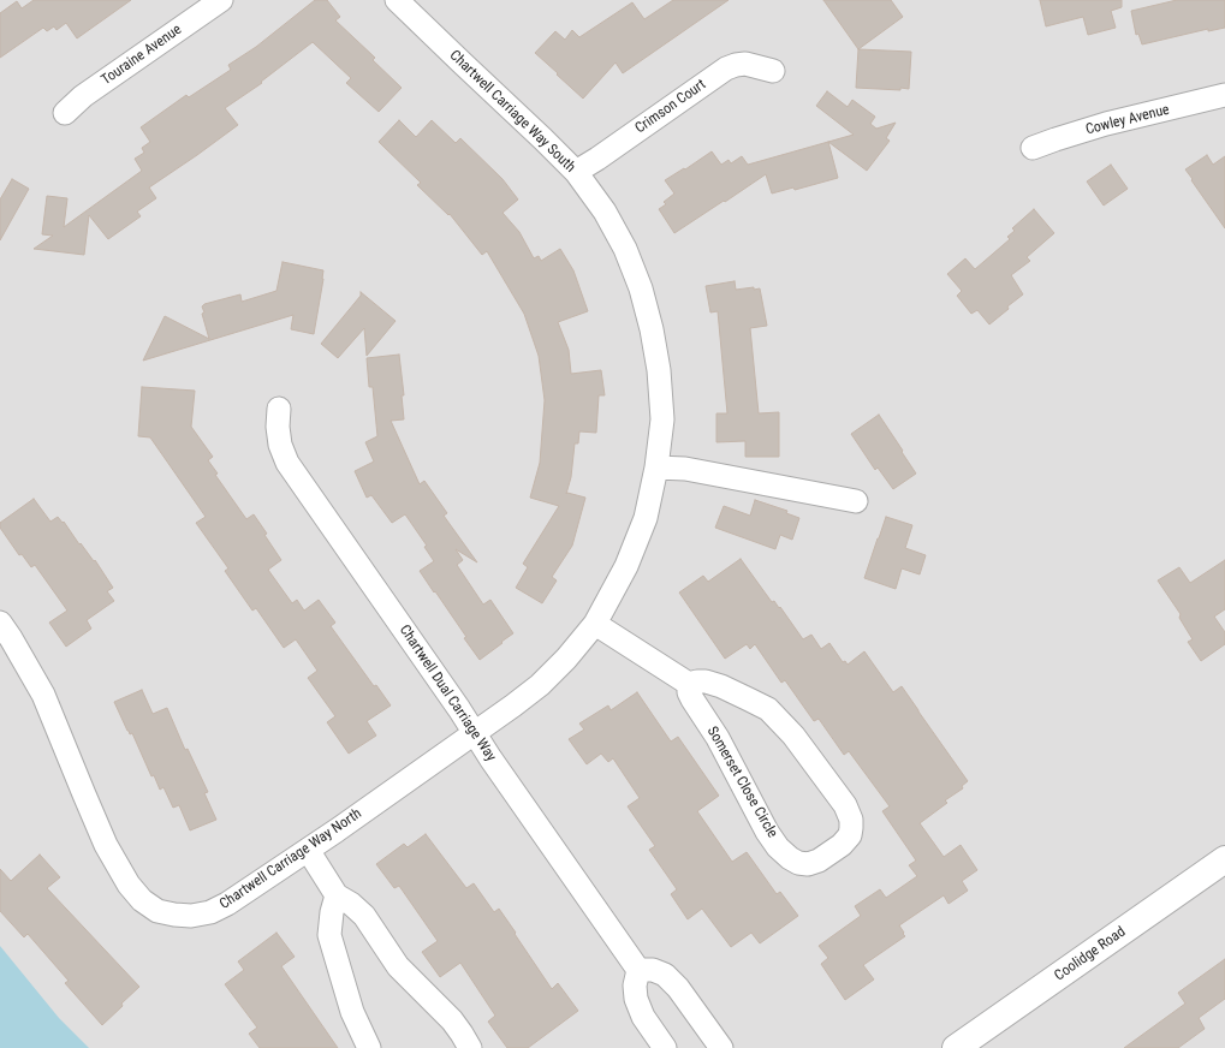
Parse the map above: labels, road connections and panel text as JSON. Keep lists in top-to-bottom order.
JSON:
{
  "streets": {
    "street": [
      "Touraine Avenue",
      "Crimson Court",
      "Chartwell Carriage Way South",
      "Cowley Avenue",
      "Chartwell Dual Carriage Way",
      "Somerset Close Circle",
      "Chartwell Carriage Way North",
      "Coolidge Road"
    ]
  },
  "crossings": [
    ["Crimson Court", "Chartwell Carriage Way South"],
    ["Chartwell Carriage Way South", "Chartwell Dual Carriage Way"],
    ["Chartwell Carriage Way South", "Chartwell Carriage Way North"],
    ["Chartwell Dual Carriage Way", "Chartwell Carriage Way North"]
  ]
}
